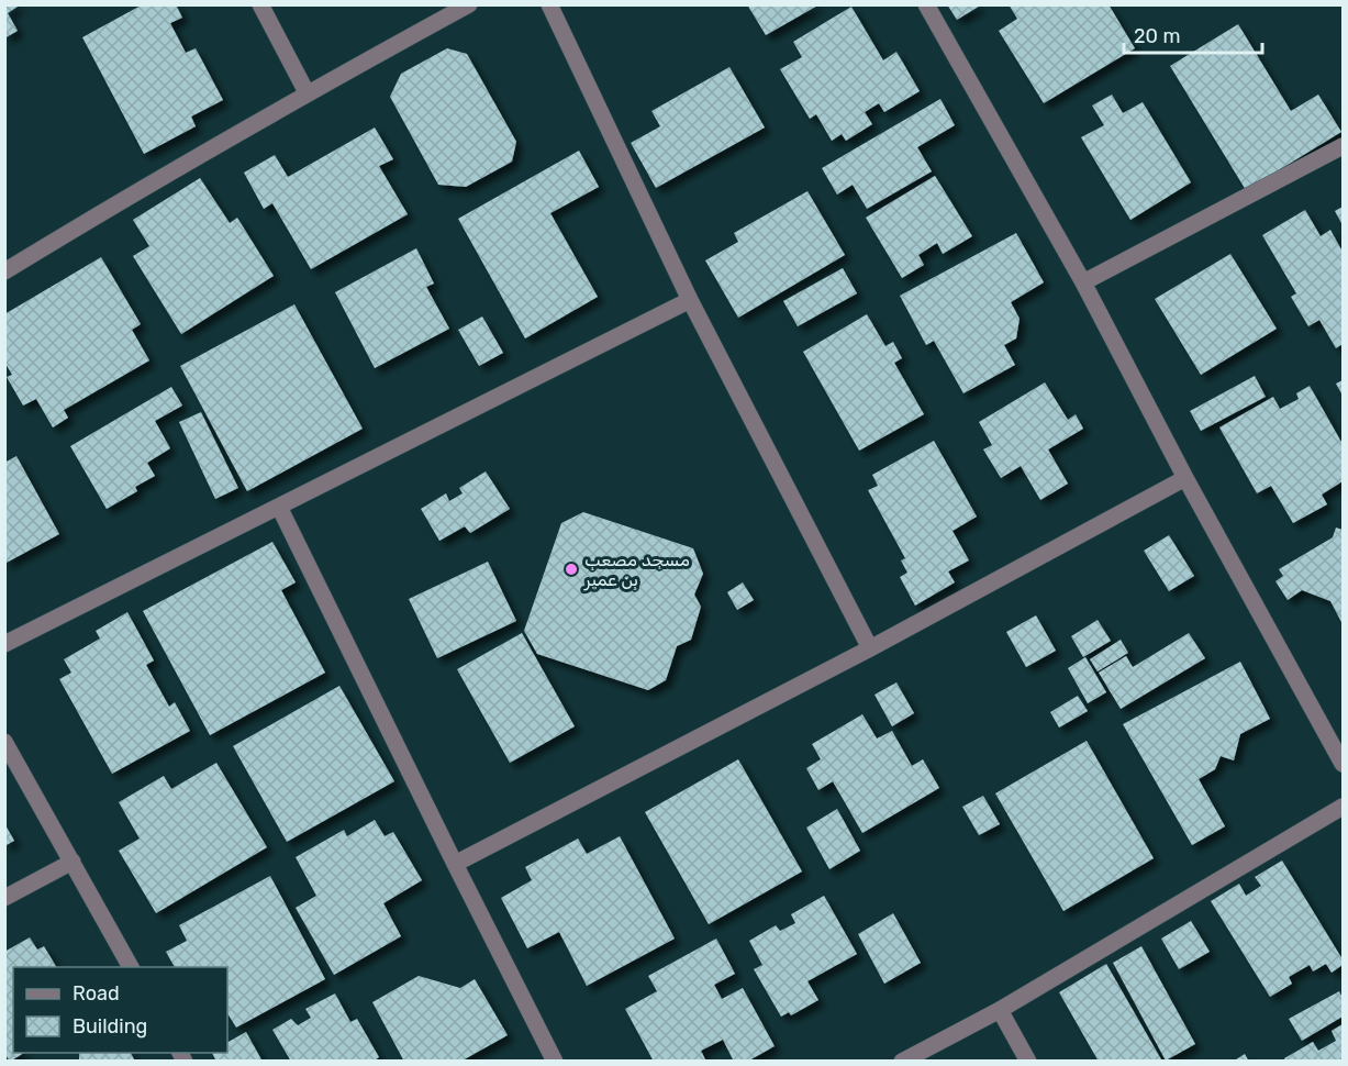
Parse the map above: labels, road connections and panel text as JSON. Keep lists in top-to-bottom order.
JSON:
{
  "places": ["مسجد مصعب بن عمير"],
  "legend": ["Road", "Building"],
  "scale_bar": "20 m"
}
